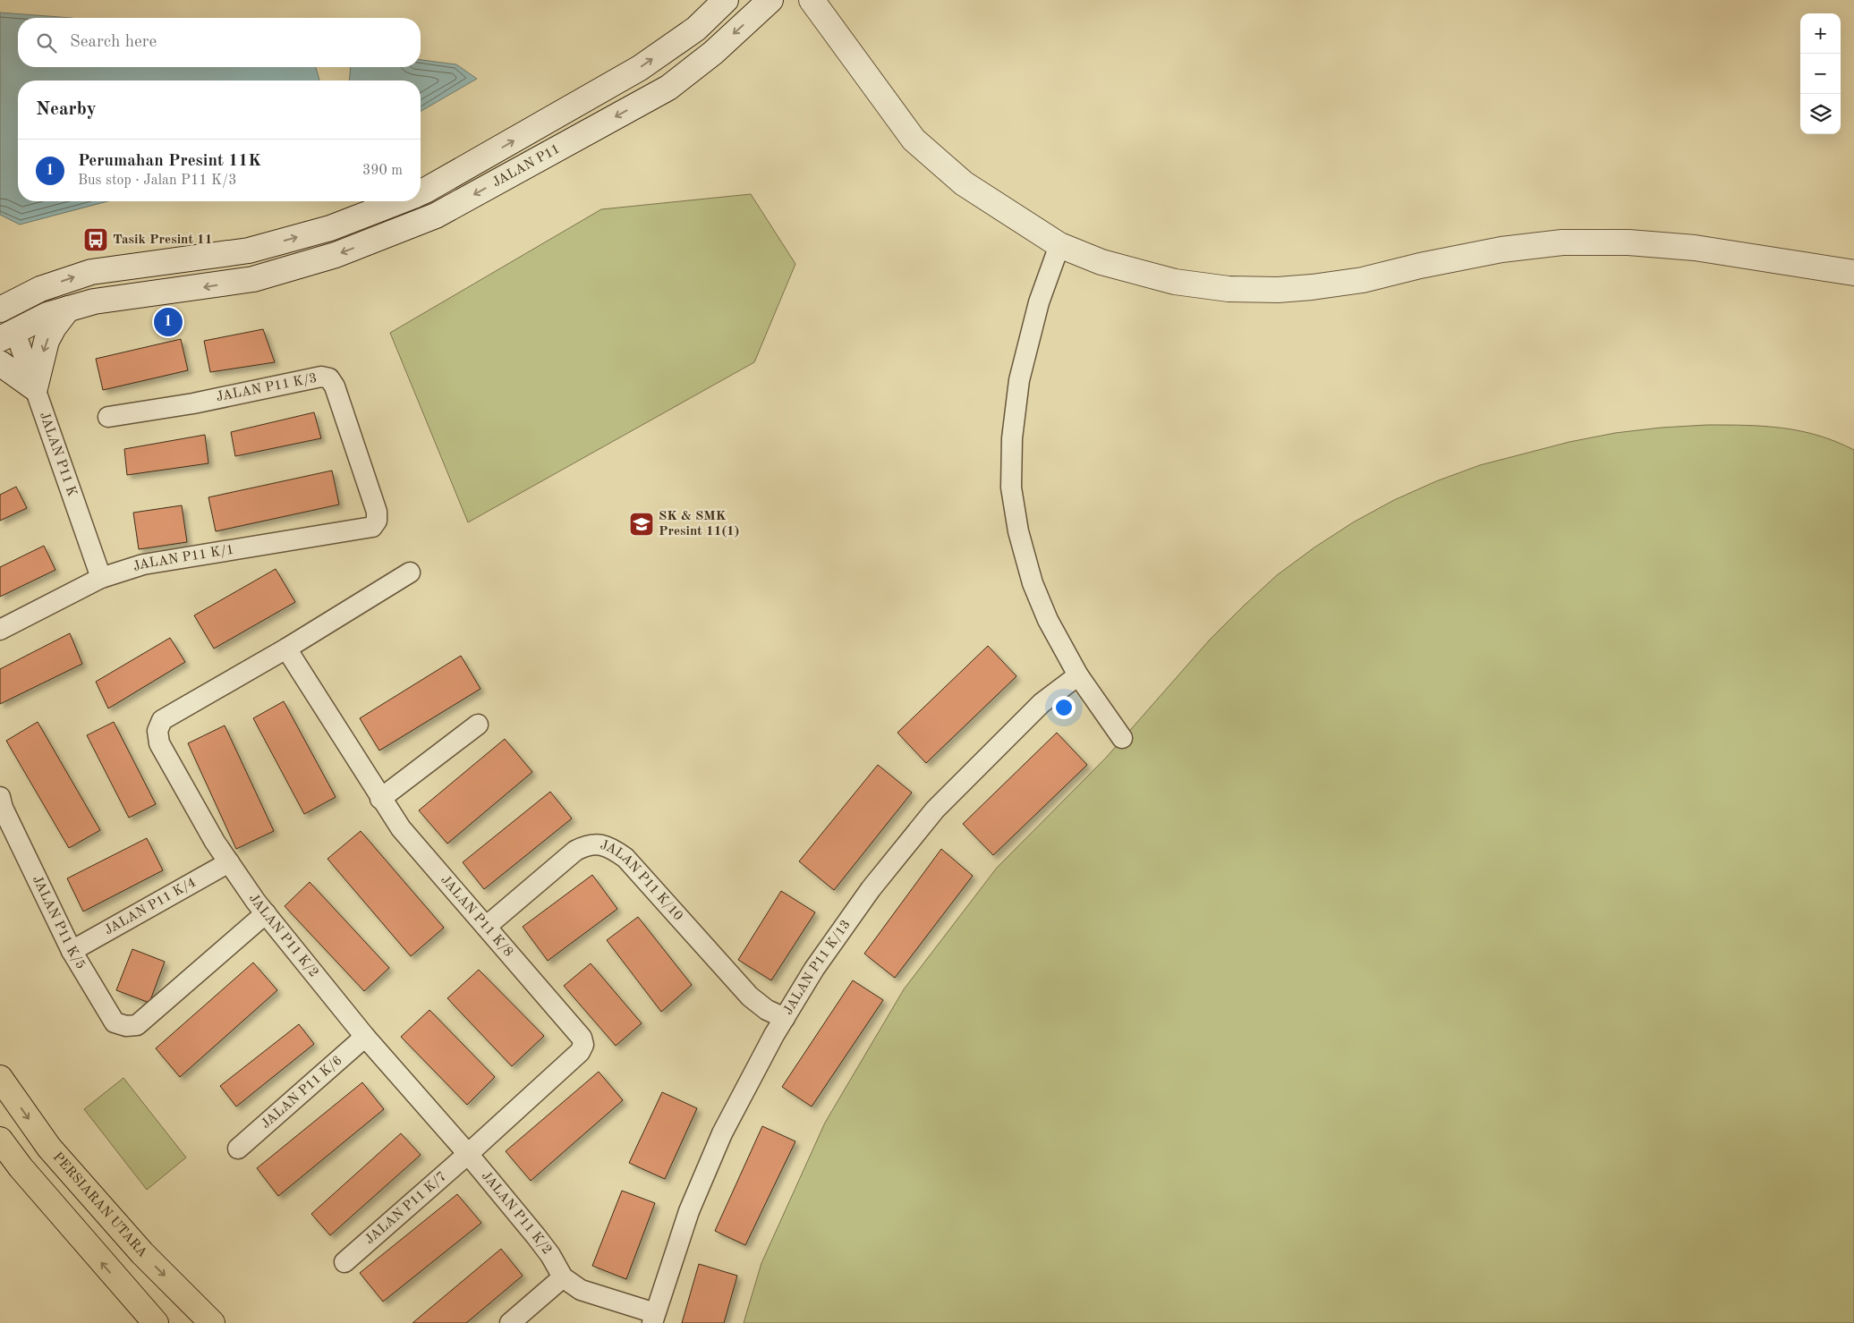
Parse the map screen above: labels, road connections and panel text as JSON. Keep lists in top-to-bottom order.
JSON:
{
  "streets": {
    "main road": ["JALAN P11", "PERSIARAN UTARA"],
    "street": [
      "JALAN P11 K/3",
      "JALAN P11 K",
      "JALAN P11 K/1",
      "JALAN P11 K/10",
      "JALAN P11 K/4",
      "JALAN P11 K/8",
      "JALAN P11 K/5",
      "JALAN P11 K/2",
      "JALAN P11 K/13",
      "JALAN P11 K/6",
      "JALAN P11 K/7"
    ]
  },
  "crossings": [
    ["JALAN P11", "JALAN P11 K"],
    ["JALAN P11 K/3", "JALAN P11 K/1"],
    ["JALAN P11 K", "JALAN P11 K/1"],
    ["JALAN P11 K/10", "JALAN P11 K/8"],
    ["JALAN P11 K/10", "JALAN P11 K/13"],
    ["JALAN P11 K/4", "JALAN P11 K/5"],
    ["JALAN P11 K/4", "JALAN P11 K/2"],
    ["JALAN P11 K/8", "JALAN P11 K/2"],
    ["JALAN P11 K/8", "JALAN P11 K/7"],
    ["JALAN P11 K/5", "JALAN P11 K/2"],
    ["JALAN P11 K/2", "JALAN P11 K/13"],
    ["JALAN P11 K/2", "JALAN P11 K/6"],
    ["JALAN P11 K/2", "JALAN P11 K/7"]
  ],
  "places": {
    "bus stop": ["Tasik Presint 11"],
    "school or university": ["SK & SMK Presint 11(1)"]
  },
  "page": {
    "map_buttons": ["+", "−"],
    "search": "Search here",
    "heading": "Nearby",
    "list": [
      {
        "mark": "1",
        "name": "Perumahan Presint 11K",
        "note": "Bus stop · Jalan P11 K/3",
        "value": "390 m"
      }
    ],
    "pins": "1"
  }
}
